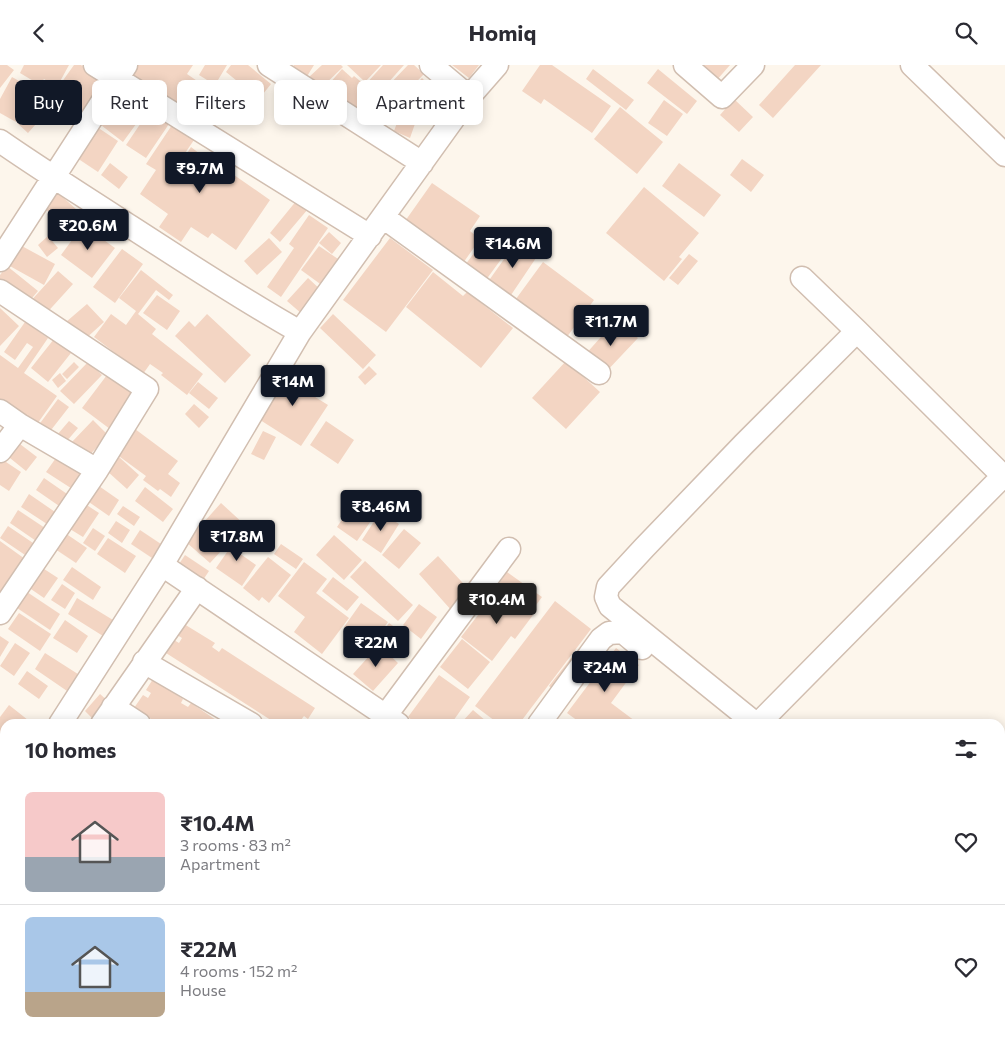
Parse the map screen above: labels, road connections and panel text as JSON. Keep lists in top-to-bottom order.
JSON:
{
  "page": {
    "header": "Homiq",
    "chip": [
      "Buy",
      "Rent",
      "Filters",
      "New",
      "Apartment"
    ],
    "price": [
      "₹9.7M",
      "₹20.6M",
      "₹14.6M",
      "₹11.7M",
      "₹14M",
      "₹8.46M",
      "₹17.8M",
      "₹10.4M",
      "₹22M",
      "₹24M"
    ],
    "heading": "10 homes",
    "list": [
      {
        "name": "₹10.4M",
        "note": "3 rooms · 83 m² · Apartment"
      },
      {
        "name": "₹22M",
        "note": "4 rooms · 152 m² · House"
      }
    ]
  }
}
